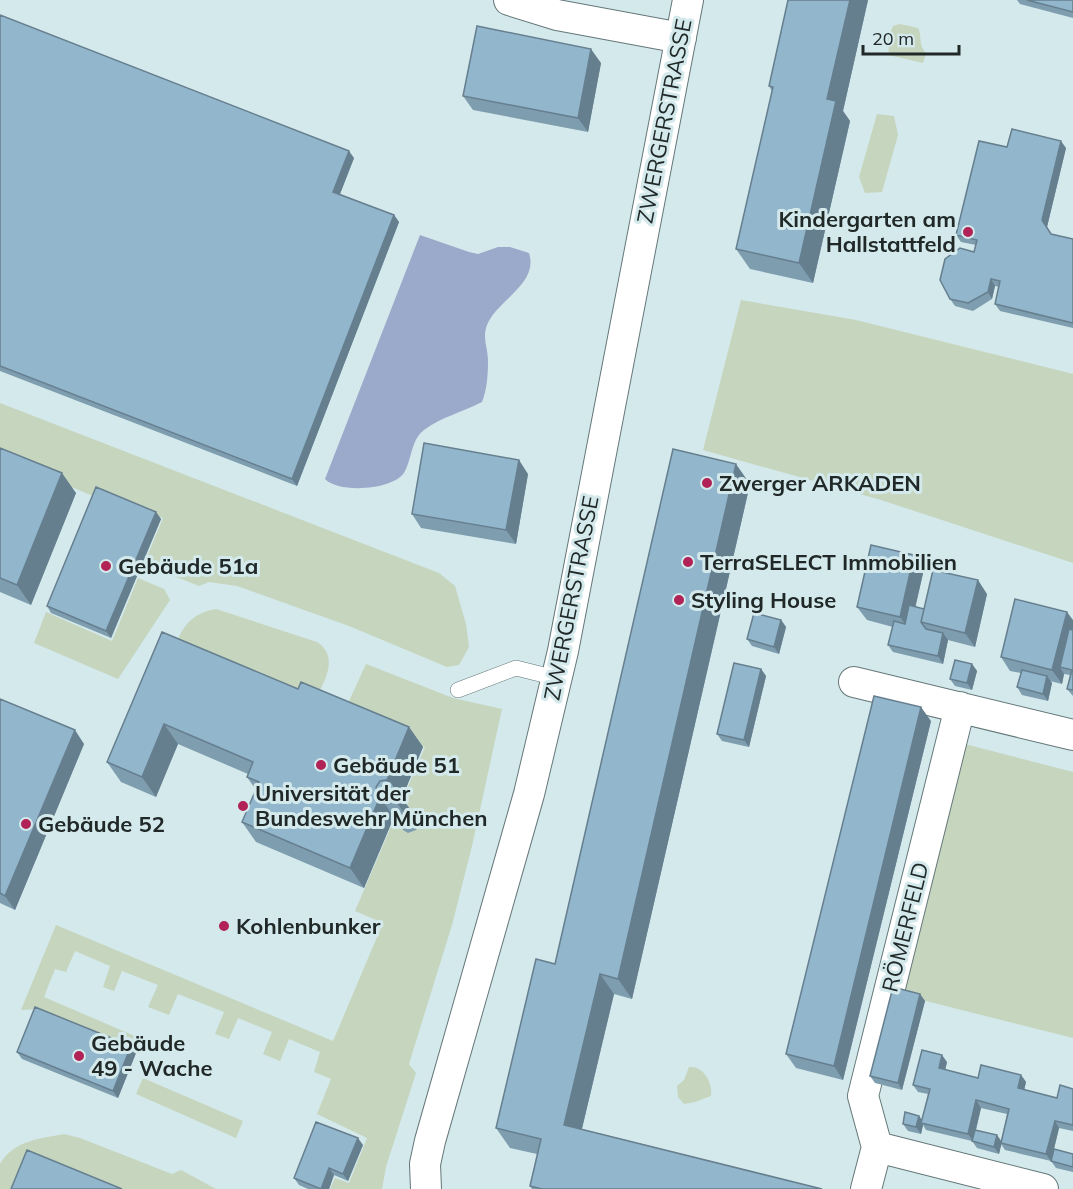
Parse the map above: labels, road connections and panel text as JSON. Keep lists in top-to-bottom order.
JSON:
{
  "streets": {
    "street": ["ZWERGERSTRASSE", "RÖMERFELD"]
  },
  "places": [
    "Kindergarten am Hallstattfeld",
    "Zwerger ARKADEN",
    "TerraSELECT Immobilien",
    "Gebäude 51a",
    "Styling House",
    "Gebäude 51",
    "Universität der Bundeswehr München",
    "Gebäude 52",
    "Kohlenbunker",
    "Gebäude 49 - Wache"
  ],
  "scale_bar": "20 m"
}
